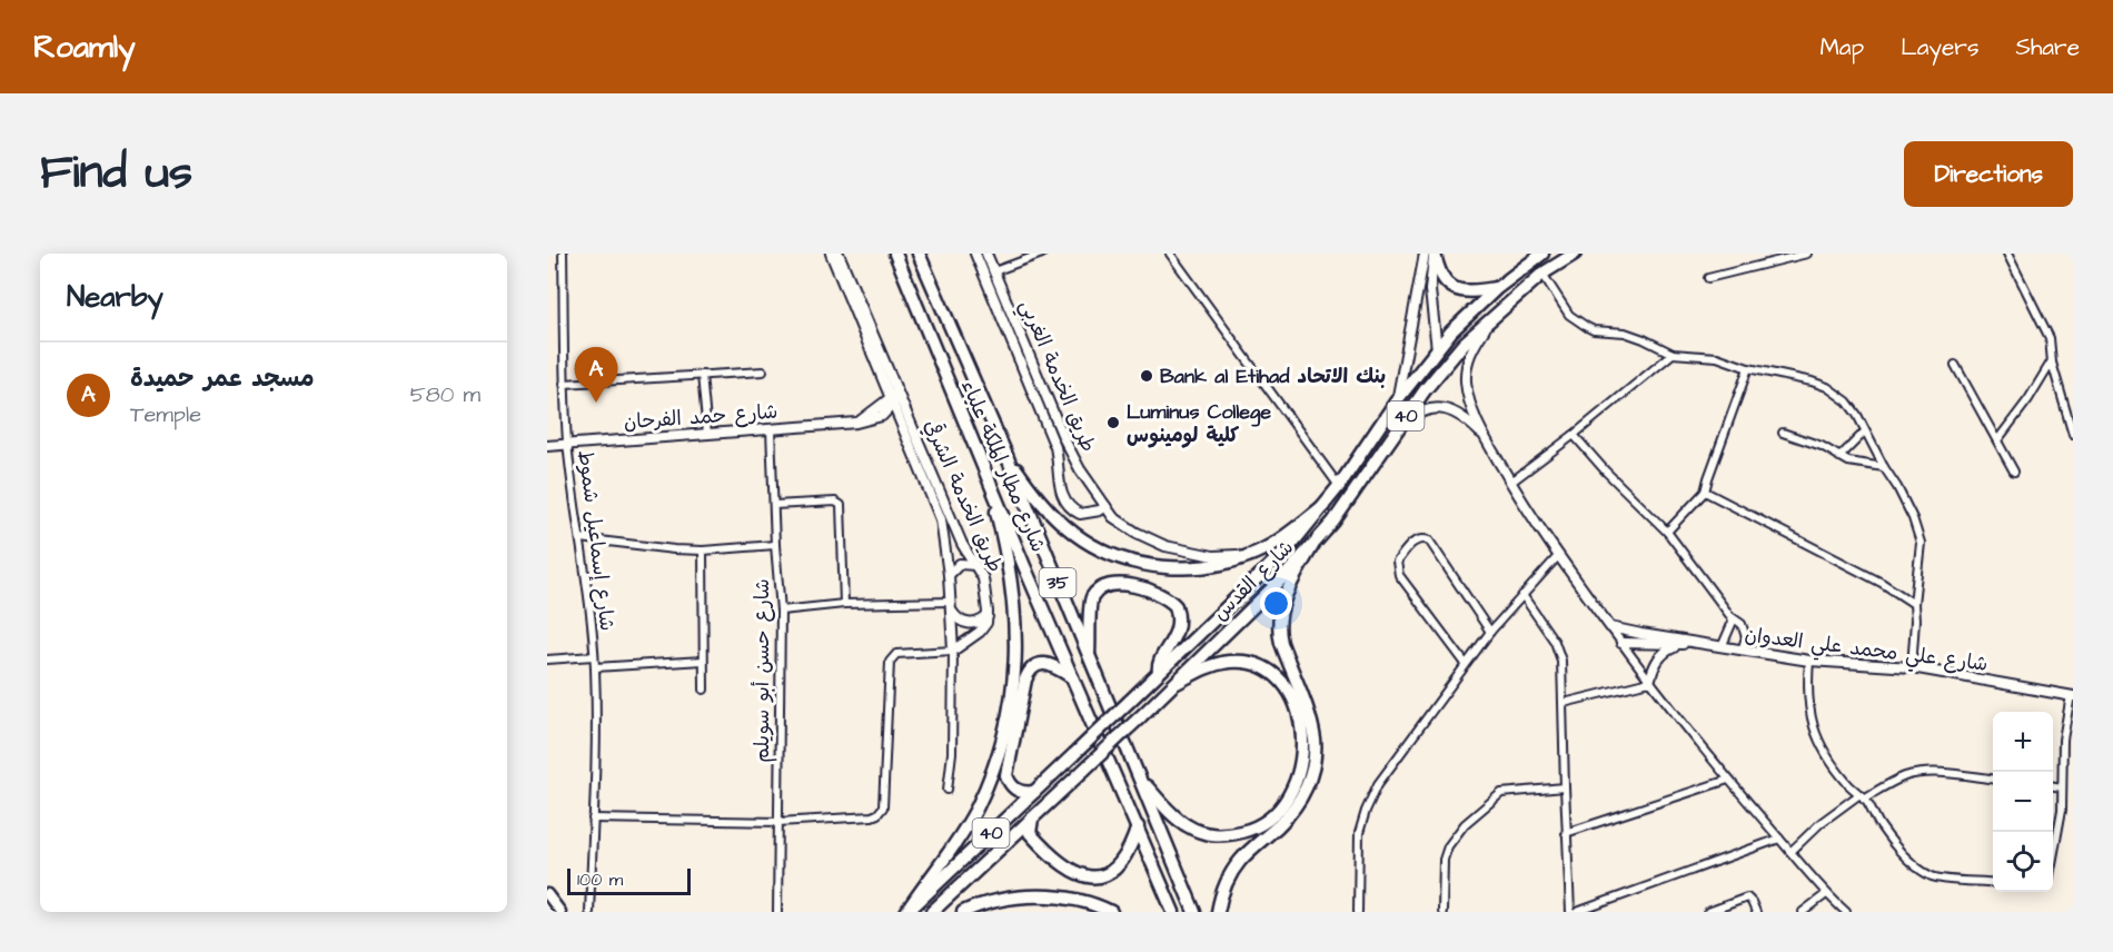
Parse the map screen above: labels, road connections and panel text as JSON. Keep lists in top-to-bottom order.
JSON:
{
  "streets": {
    "highway": [
      "40",
      "شارع مطار الملكة علياء",
      "شارع القدس",
      "35"
    ],
    "street": [
      "طريق الخدمة الغربي",
      "شارع حمد الفرحان",
      "طريق الخدمة الشرقي",
      "شارع إسماعيل شموط",
      "شارع علي محمد علي العدوان",
      "شارع حسن أبو سويلم"
    ]
  },
  "crossings": [
    ["شارع حمد الفرحان", "طريق الخدمة الشرقي"],
    ["شارع حمد الفرحان", "شارع إسماعيل شموط"],
    ["شارع حمد الفرحان", "شارع حسن أبو سويلم"]
  ],
  "places": ["Bank al Etihad بنك الاتحاد", "Luminus College كلية لومينوس"],
  "scale_bar": "100 m",
  "page": {
    "header": "Roamly",
    "nav": ["Map", "Layers", "Share"],
    "title": "Find us",
    "buttons": "Directions",
    "heading": "Nearby",
    "list": [
      {
        "mark": "A",
        "name": "مسجد عمر حميدة",
        "note": "Temple",
        "value": "580 m"
      }
    ],
    "pins": "A",
    "map_buttons": ["+", "−"],
    "scale": "100 m"
  }
}
